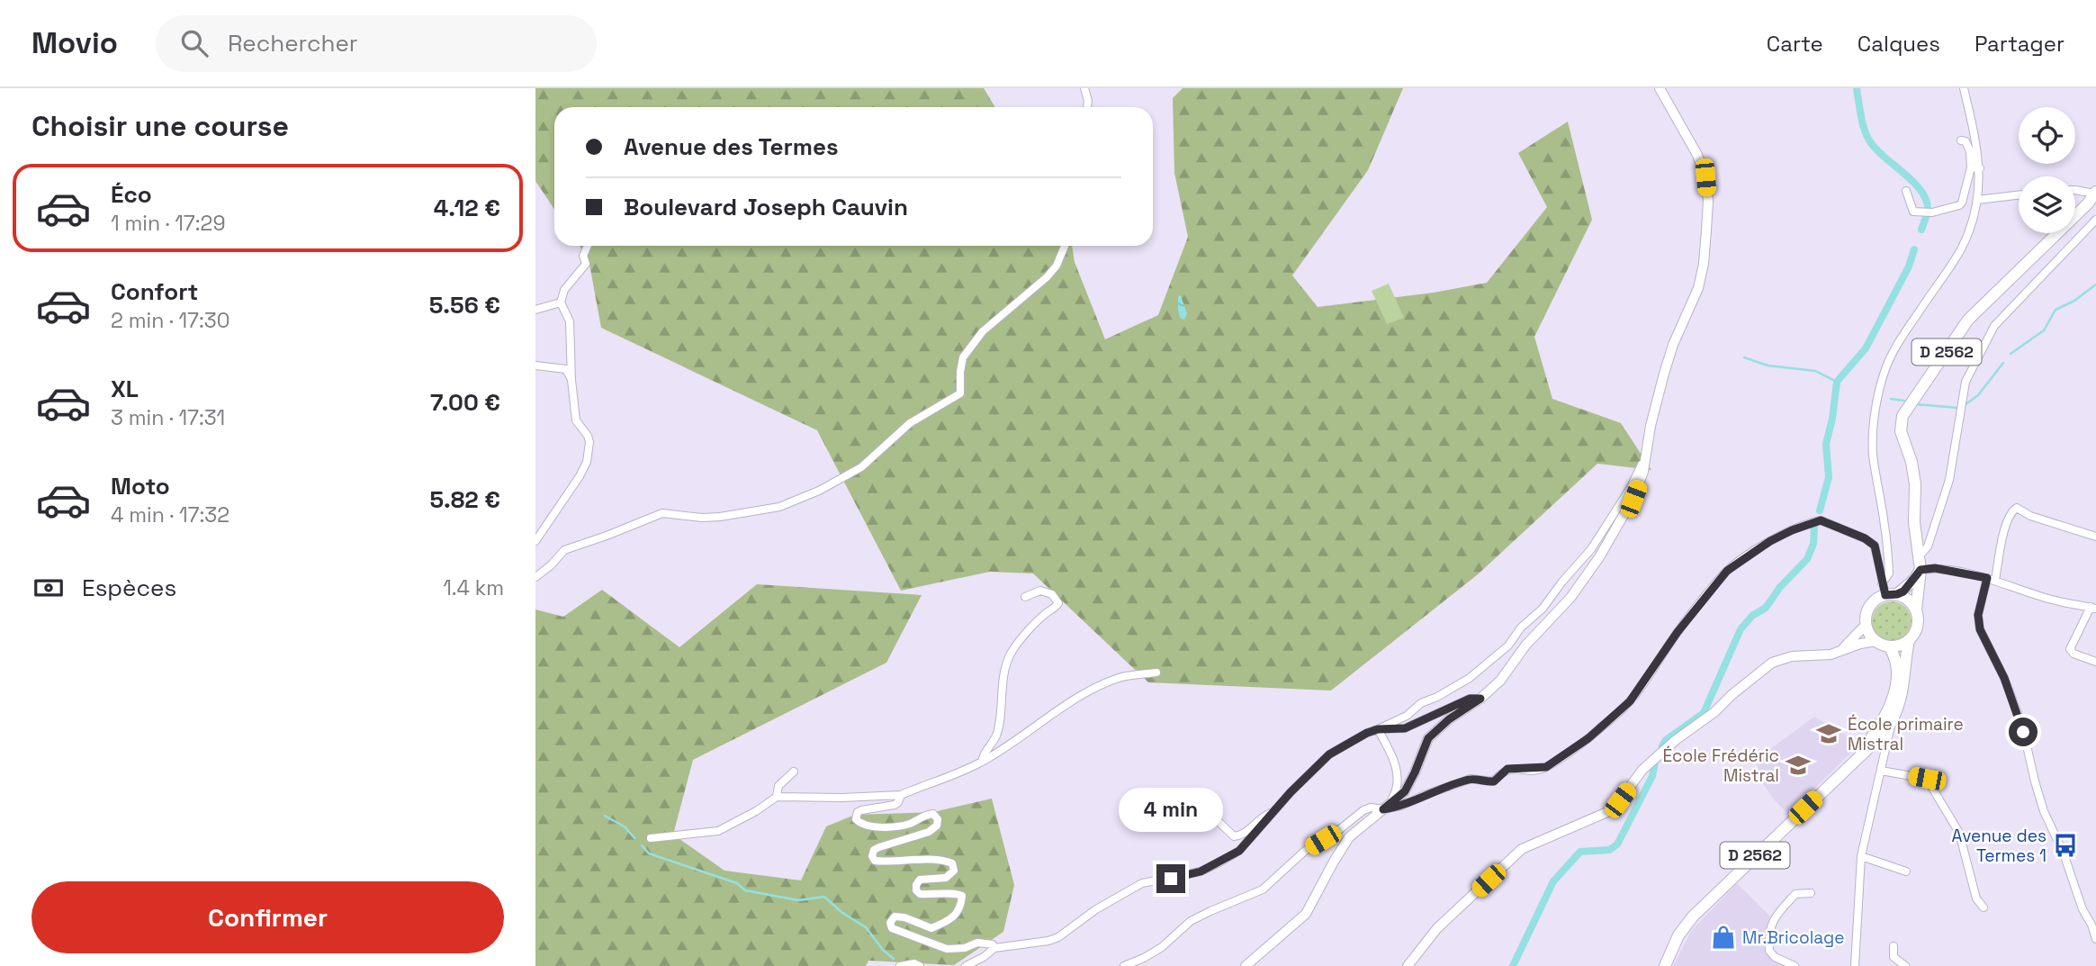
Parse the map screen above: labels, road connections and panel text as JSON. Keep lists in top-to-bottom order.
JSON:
{
  "streets": {
    "main road": ["D 2562"]
  },
  "places": {
    "school or university": ["École primaire Mistral", "École Frédéric Mistral"],
    "bus stop": ["Avenue des Termes 1"],
    "shop": ["Mr.Bricolage"]
  },
  "page": {
    "header": "Movio",
    "search": "Rechercher",
    "nav": ["Carte", "Calques", "Partager"],
    "heading": "Choisir une course",
    "banner": ["Avenue des Termes", "Boulevard Joseph Cauvin"],
    "list": [
      {
        "name": "Éco",
        "note": "1 min · 17:29",
        "value": "4.12 €"
      },
      {
        "name": "Confort",
        "note": "2 min · 17:30",
        "value": "5.56 €"
      },
      {
        "name": "XL",
        "note": "3 min · 17:31",
        "value": "7.00 €"
      },
      {
        "name": "Moto",
        "note": "4 min · 17:32",
        "value": "5.82 €"
      }
    ],
    "pay": ["Espèces", "1.4 km"],
    "bubble": "4 min",
    "buttons": "Confirmer"
  }
}
